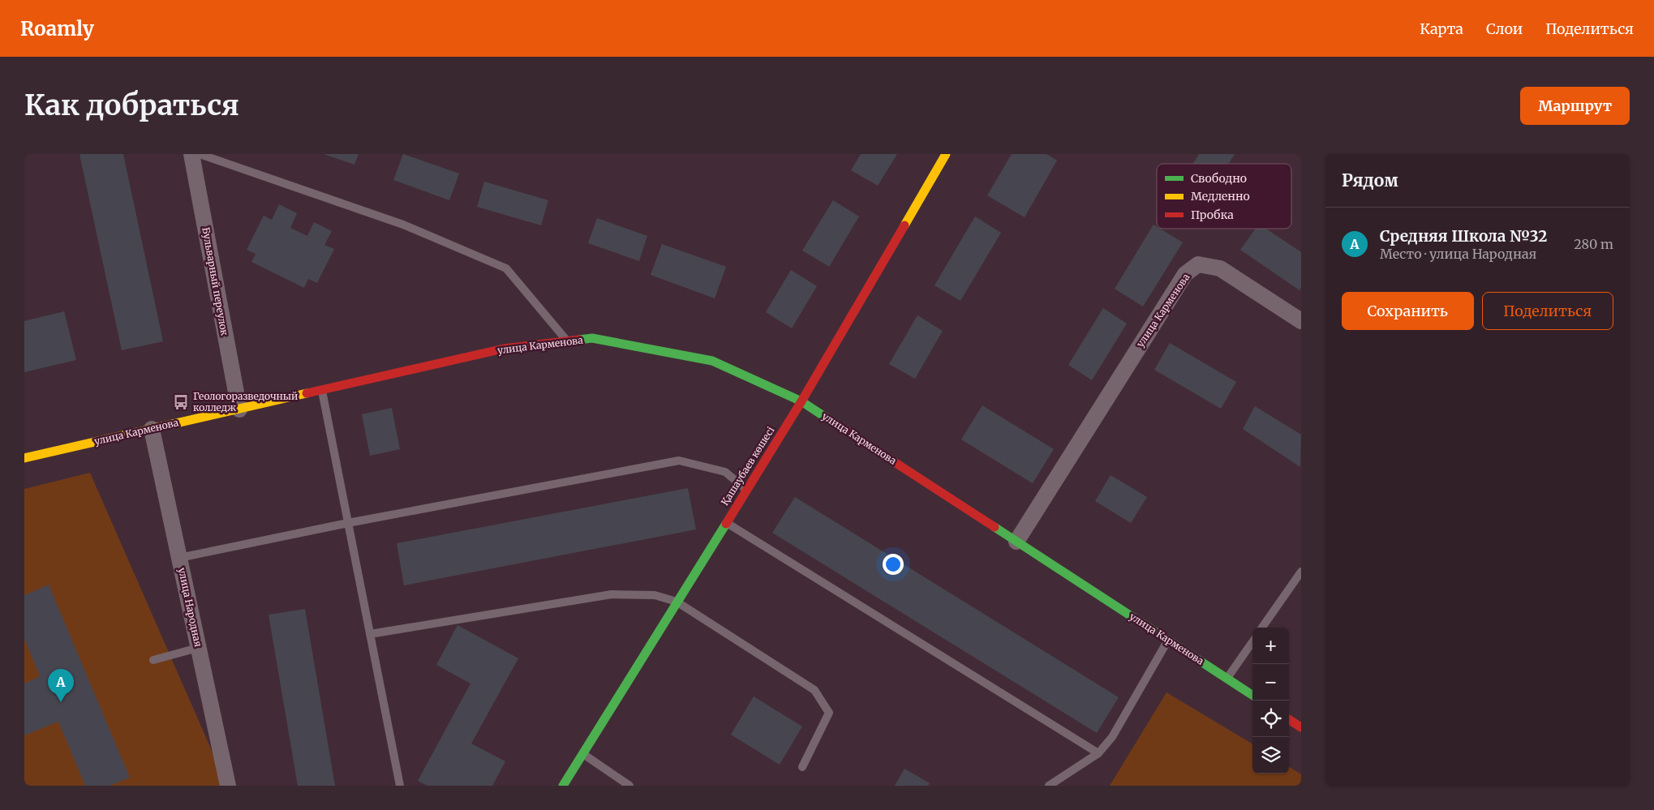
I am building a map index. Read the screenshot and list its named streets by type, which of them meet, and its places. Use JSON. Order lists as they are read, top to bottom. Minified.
{"streets":{"street":["Бульварный переулок","улица Карменова","Қашаубаев көшесі","улица Народная"]},"crossings":[["Бульварный переулок","улица Карменова"],["улица Карменова","Қашаубаев көшесі"],["улица Карменова","улица Народная"]],"places":{"bus stop":["Геологоразведочный колледж"]},"legend":["Свободно","Медленно","Пробка"],"page":{"header":"Roamly","nav":["Карта","Слои","Поделиться"],"buttons":["Маршрут",["Сохранить","Поделиться"]],"title":"Как добраться","heading":"Рядом","list":[{"mark":"A","name":"Средняя Школа №32","note":"Место · улица Народная","value":"280 m"}],"map_buttons":["+","−"],"pins":"A"}}
